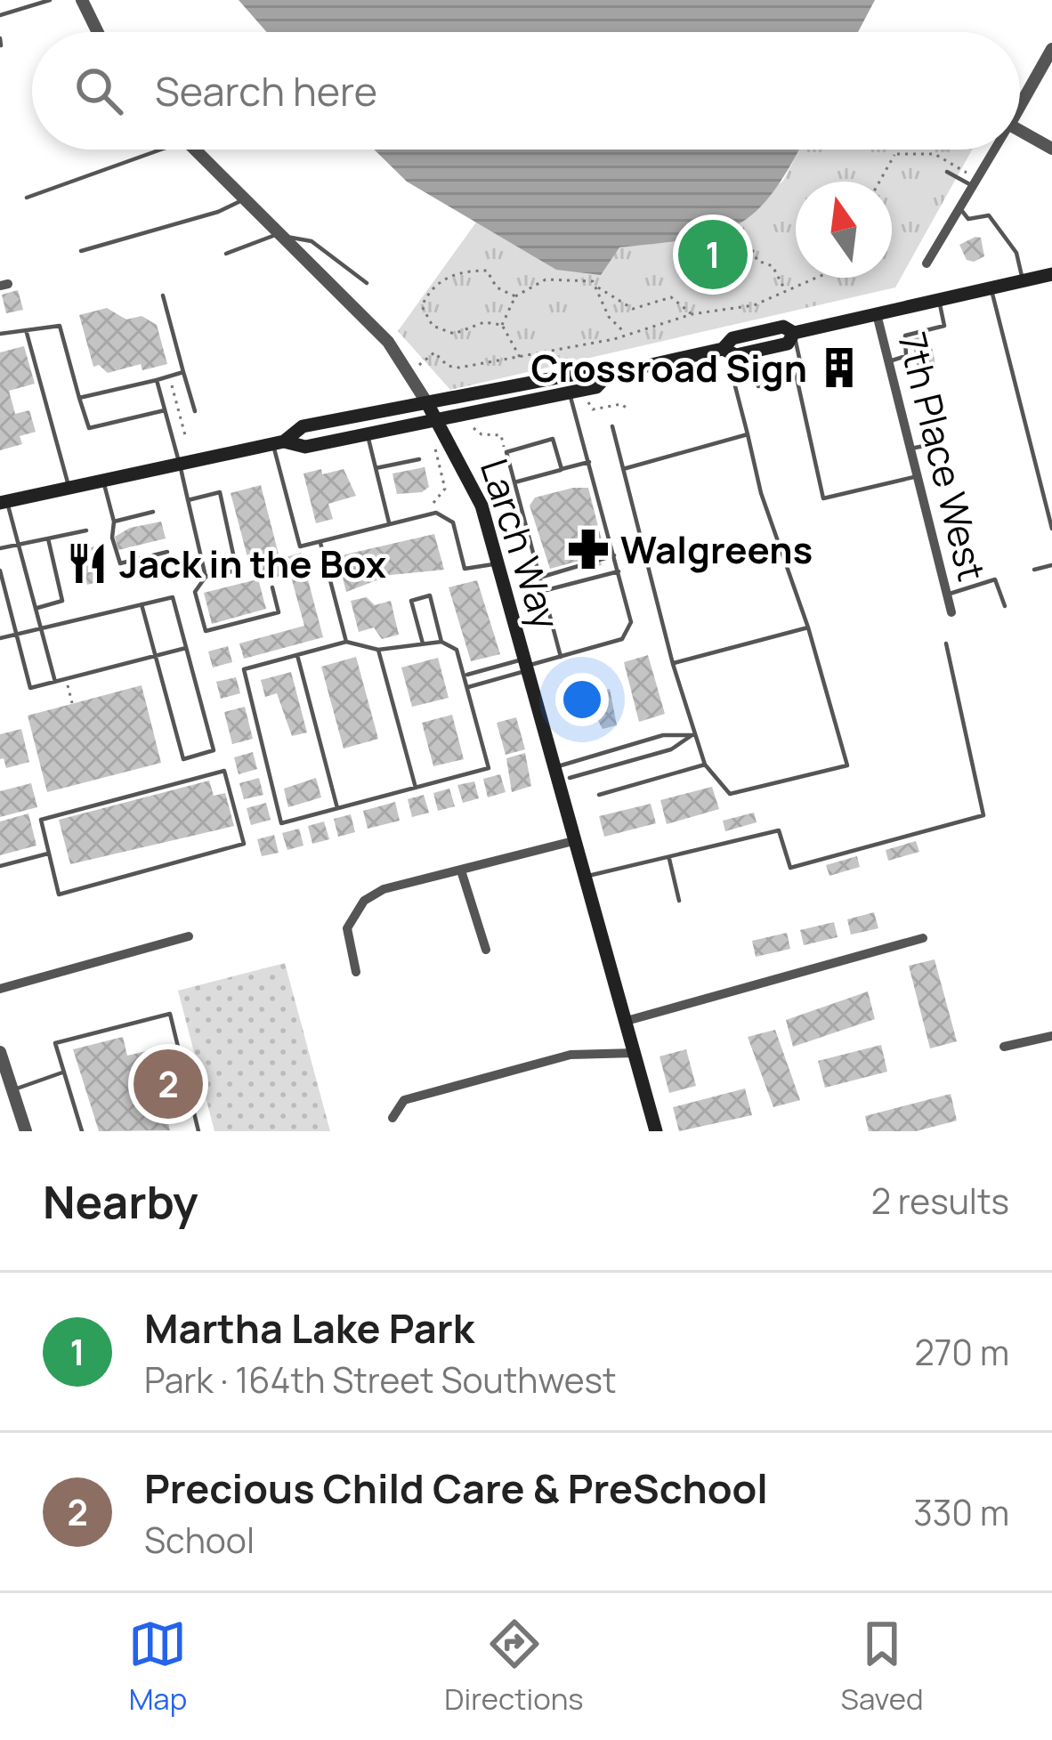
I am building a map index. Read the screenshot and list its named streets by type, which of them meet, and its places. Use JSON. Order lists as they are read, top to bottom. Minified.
{"streets":{"main road":["Larch Way"],"street":["7th Place West"]},"places":{"building":["Crossroad Sign"],"pharmacy":["Walgreens"],"restaurant":["Jack in the Box"]},"north":"top","page":{"search":"Search here","pins":["1","2"],"heading":["Nearby","2 results"],"list":[{"mark":"1","name":"Martha Lake Park","note":"Park · 164th Street Southwest","value":"270 m"},{"mark":"2","name":"Precious Child Care & PreSchool","note":"School","value":"330 m"}],"nav":["Map","Directions","Saved"]}}
